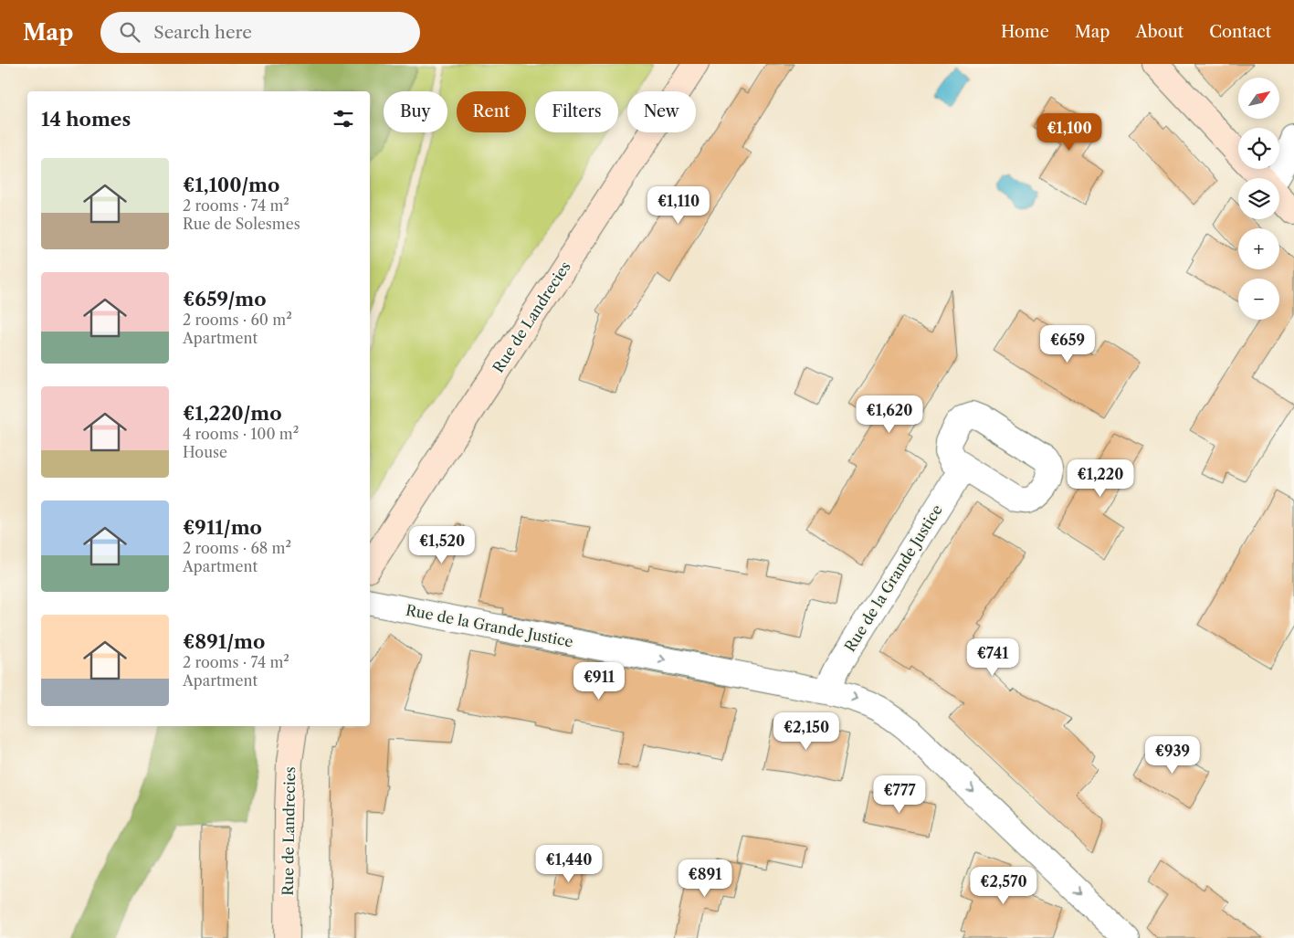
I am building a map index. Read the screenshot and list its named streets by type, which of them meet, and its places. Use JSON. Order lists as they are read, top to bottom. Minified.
{"streets":{"main road":["Rue de Landrecies"],"street":["Rue de la Grande Justice"]},"one_way":["Rue de la Grande Justice"],"north":"top right","page":{"header":"Map","search":"Search here","nav":["Home","Map","About","Contact"],"map_buttons":["+","−"],"chip":["Buy","Rent","Filters","New"],"heading":"14 homes","price":["€1,100","€1,110","€659","€1,620","€1,220","€1,520","€741","€911","€2,150","€939","€777","€1,440","€891","€2,570"],"list":[{"name":"€1,100/mo","note":"2 rooms · 74 m² · Rue de Solesmes"},{"name":"€659/mo","note":"2 rooms · 60 m² · Apartment"},{"name":"€1,220/mo","note":"4 rooms · 100 m² · House"},{"name":"€911/mo","note":"2 rooms · 68 m² · Apartment"},{"name":"€891/mo","note":"2 rooms · 74 m² · Apartment"}]}}
